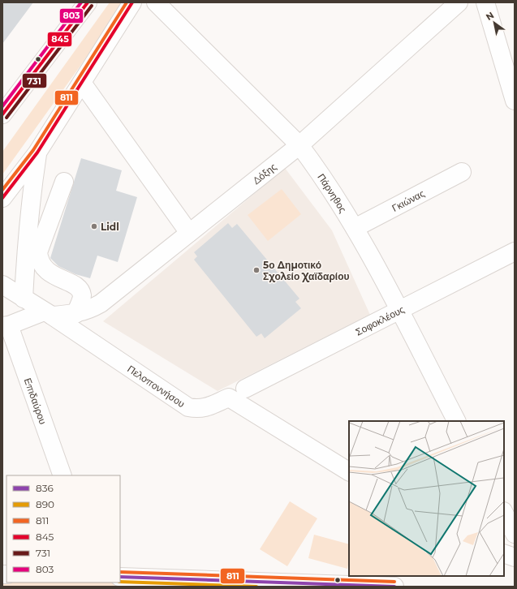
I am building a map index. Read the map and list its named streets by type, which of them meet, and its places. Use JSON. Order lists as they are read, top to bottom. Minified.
{"streets":{"main road":["Δόξης","Πάρνηθος","Γκιώνας","Σοφοκλέους","Πελοποννήσου","Επιδαύρου"]},"crossings":[["Δόξης","Πάρνηθος"],["Δόξης","Πελοποννήσου"],["Δόξης","Επιδαύρου"],["Πάρνηθος","Γκιώνας"],["Πάρνηθος","Σοφοκλέους"]],"places":["Lidl","5ο Δημοτικό Σχολείο Χαϊδαρίου"],"lines":["transit line 811","transit line 845","transit line 803","transit line 731","transit line 836","transit line 890"],"legend":["836","890","811","845","731","803"],"north":"top left"}
